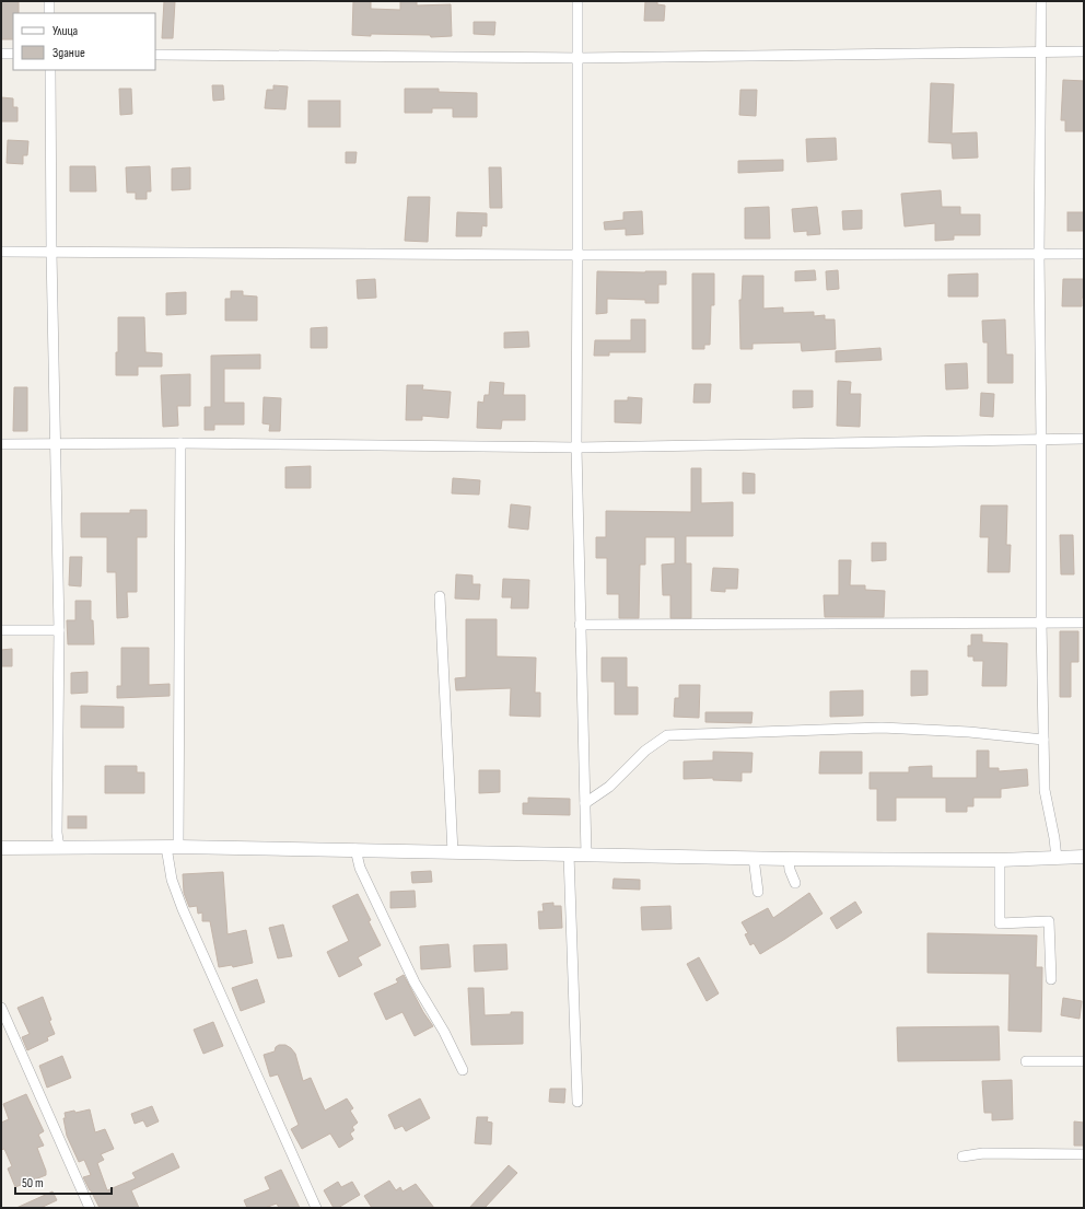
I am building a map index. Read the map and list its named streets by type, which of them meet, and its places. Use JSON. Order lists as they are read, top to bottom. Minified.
{"legend":["Улица","Здание"],"scale_bar":"50 m"}
